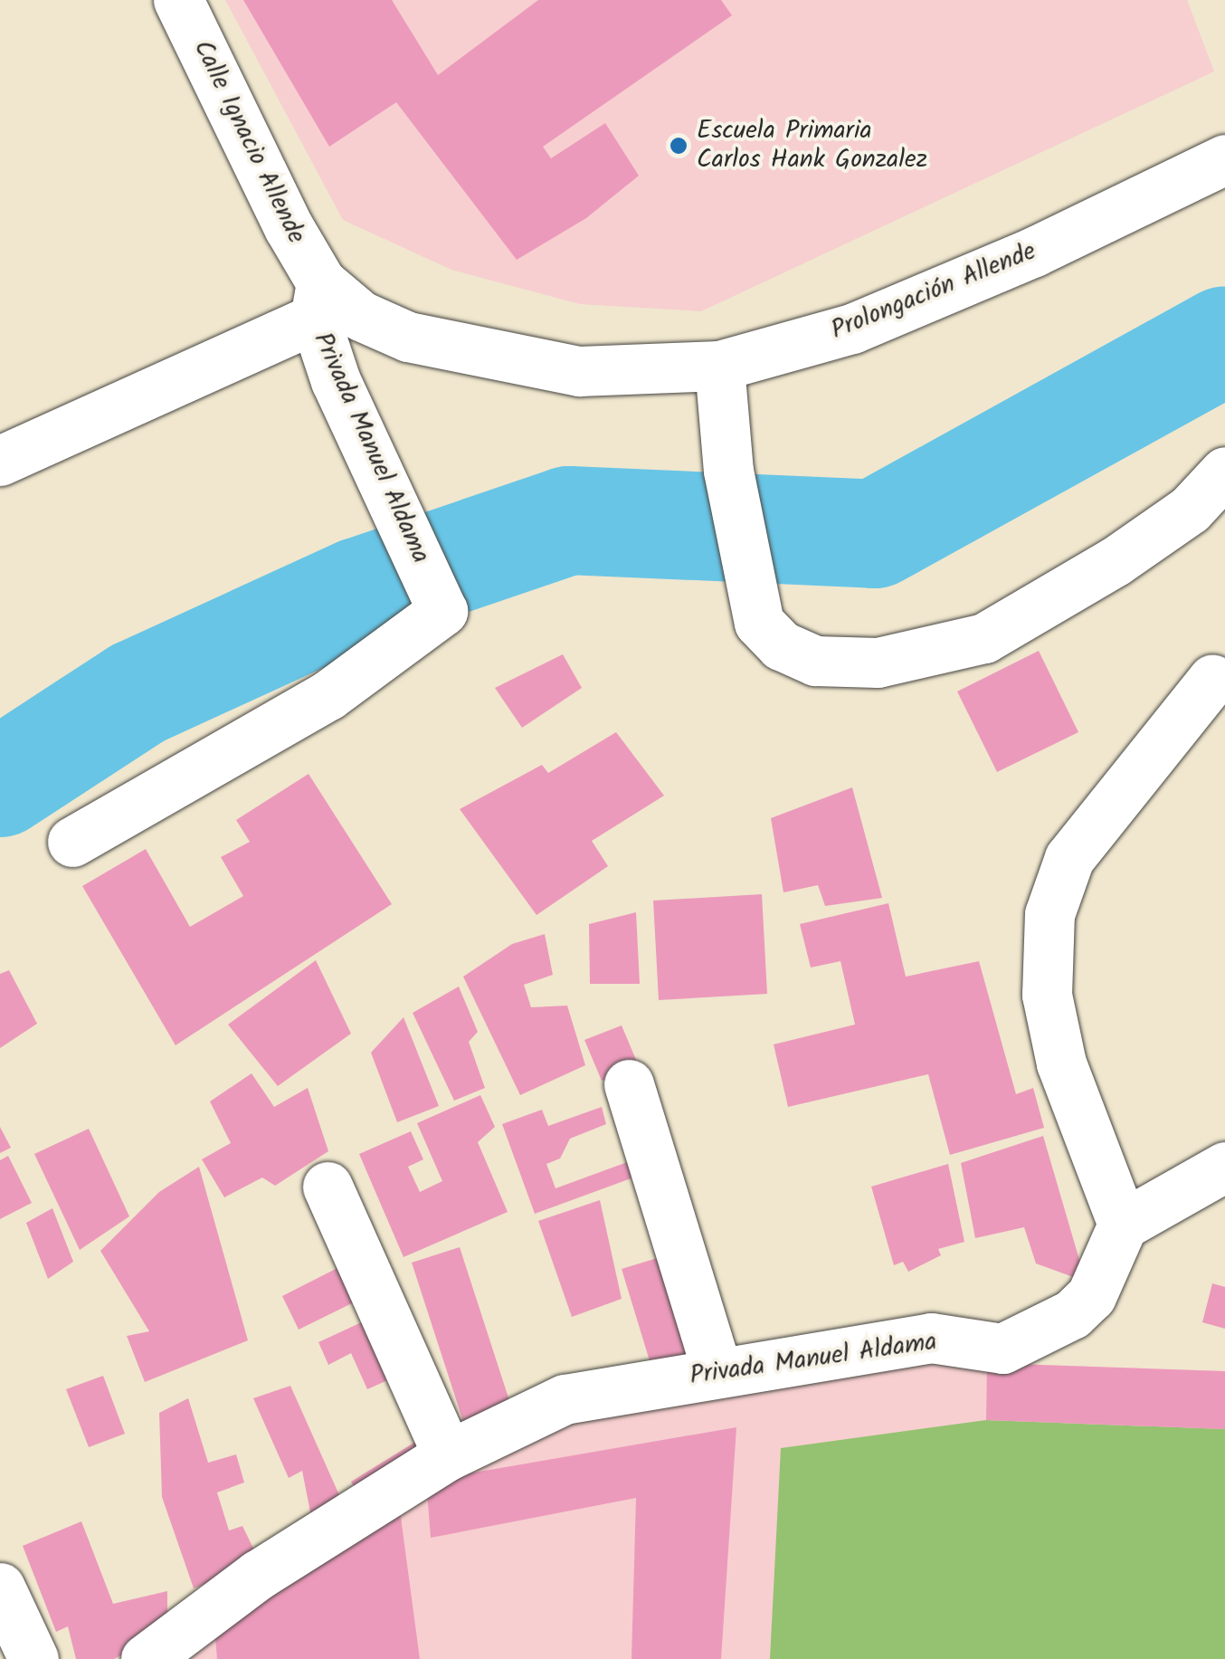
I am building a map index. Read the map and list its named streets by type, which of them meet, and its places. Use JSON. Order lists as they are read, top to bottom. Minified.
{"streets":{"street":["Calle Ignacio Allende","Prolongación Allende","Privada Manuel Aldama"]},"crossings":[["Calle Ignacio Allende","Prolongación Allende"],["Calle Ignacio Allende","Privada Manuel Aldama"],["Prolongación Allende","Privada Manuel Aldama"]],"places":["Escuela Primaria Carlos Hank Gonzalez"]}
